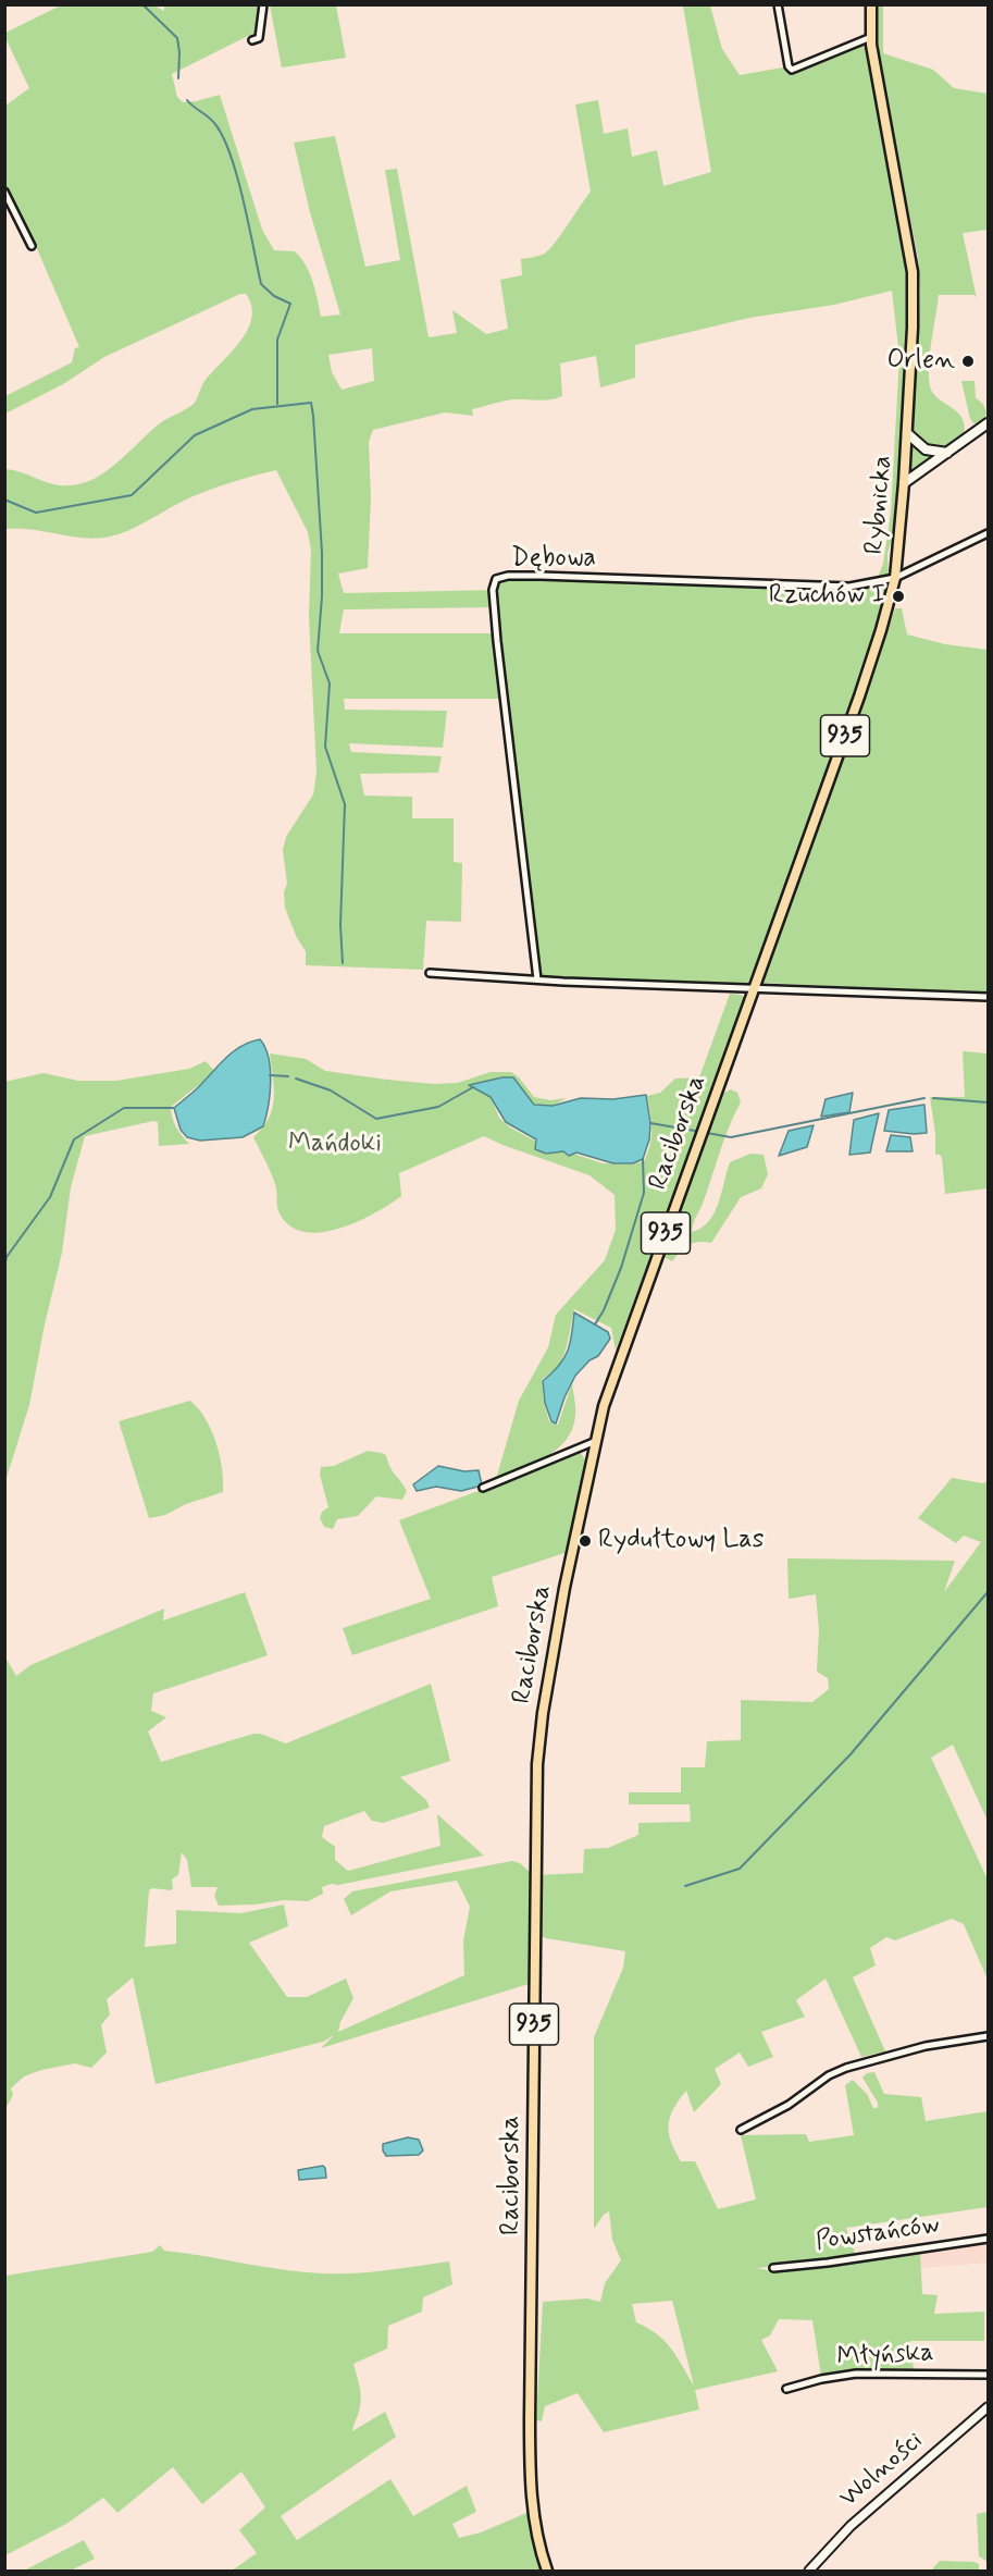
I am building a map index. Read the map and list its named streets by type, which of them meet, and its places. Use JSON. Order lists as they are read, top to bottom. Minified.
{"streets":{"main road":["Rybnicka","935","Raciborska"],"street":["Dębowa","Powstańców","Młyńska","Wolności"]},"crossings":[["Rybnicka","Dębowa"],["Rybnicka","Raciborska"]],"parks":["Mańdoki"],"places":["Orlen","Rzuchów I","Rydułtowy Las"]}
